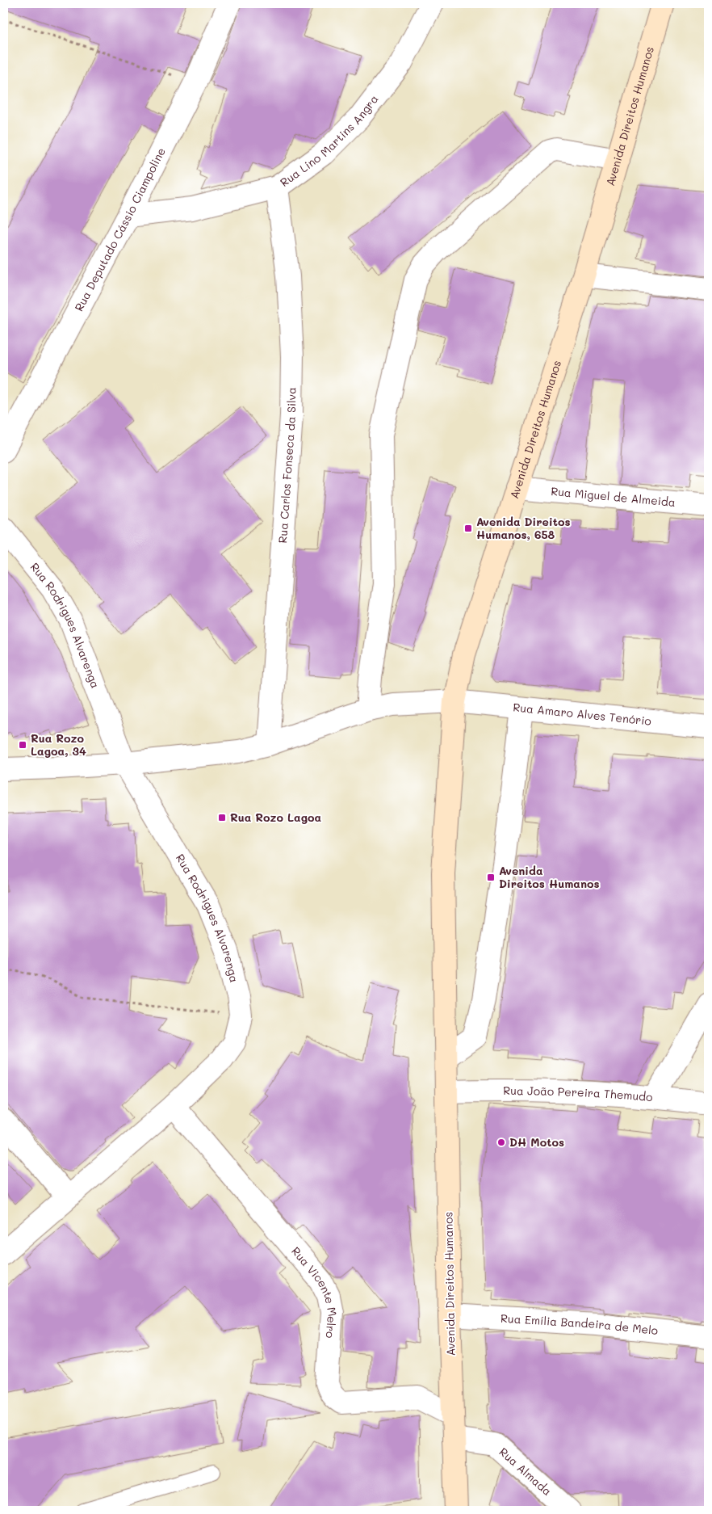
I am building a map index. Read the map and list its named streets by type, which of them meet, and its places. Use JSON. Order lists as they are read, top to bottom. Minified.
{"streets":{"main road":["Avenida Direitos Humanos"],"street":["Rua Lino Martins Angra","Rua Deputado Cássio Ciampoline","Rua Carlos Fonseca da Silva","Rua Miguel de Almeida","Rua Rodrigues Alvarenga","Rua Amaro Alves Tenório","Rua João Pereira Themudo","Rua Vicente Melro","Rua Emília Bandeira de Melo","Rua Almada"]},"crossings":[["Avenida Direitos Humanos","Rua Miguel de Almeida"],["Avenida Direitos Humanos","Rua Amaro Alves Tenório"],["Avenida Direitos Humanos","Rua João Pereira Themudo"],["Avenida Direitos Humanos","Rua Vicente Melro"],["Avenida Direitos Humanos","Rua Emília Bandeira de Melo"],["Avenida Direitos Humanos","Rua Almada"],["Rua Lino Martins Angra","Rua Deputado Cássio Ciampoline"],["Rua Lino Martins Angra","Rua Carlos Fonseca da Silva"],["Rua Rodrigues Alvarenga","Rua Vicente Melro"]],"places":{"transit":["Avenida Direitos Humanos, 658","Rua Rozo Lagoa, 34","Rua Rozo Lagoa","Avenida Direitos Humanos"],"other":["DH Motos"]}}
